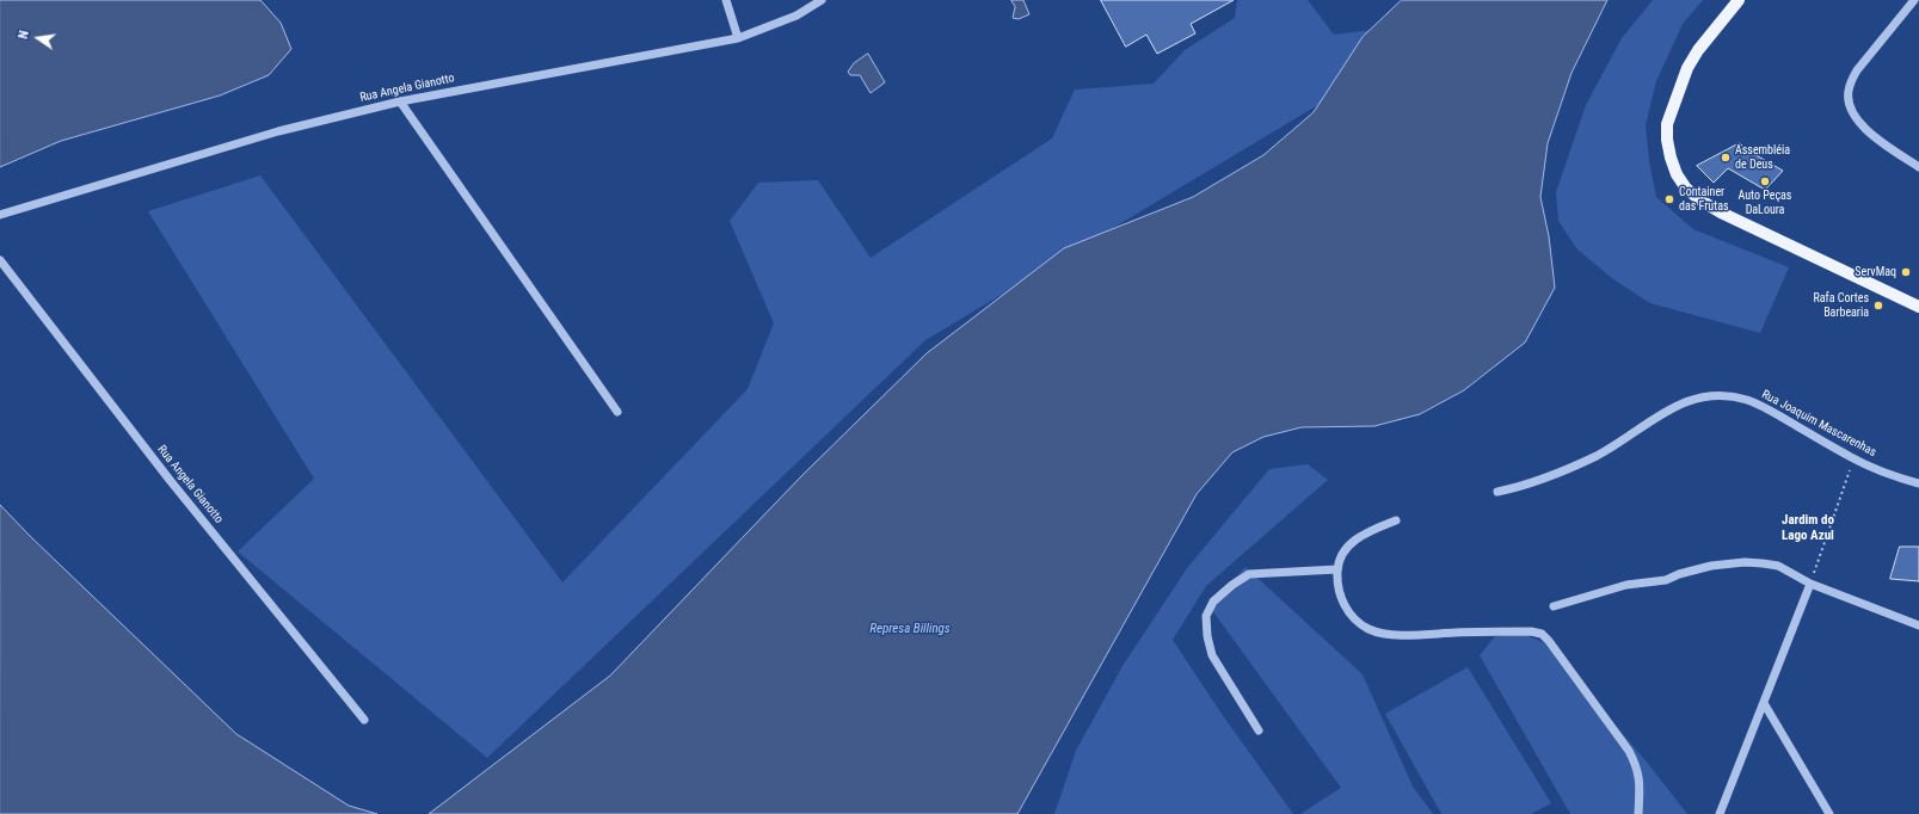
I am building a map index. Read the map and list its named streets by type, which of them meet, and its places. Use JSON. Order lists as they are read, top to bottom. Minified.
{"streets":{"street":["Rua Angela Gianotto","Rua Joaquim Mascarenhas"]},"districts":["Jardim do Lago Azul"],"water":["Represa Billings"],"places":["Assembléia de Deus","Auto Peças DaLoura","Container das Frutas","ServMaq","Rafa Cortes Barbearia"],"north":"left"}
